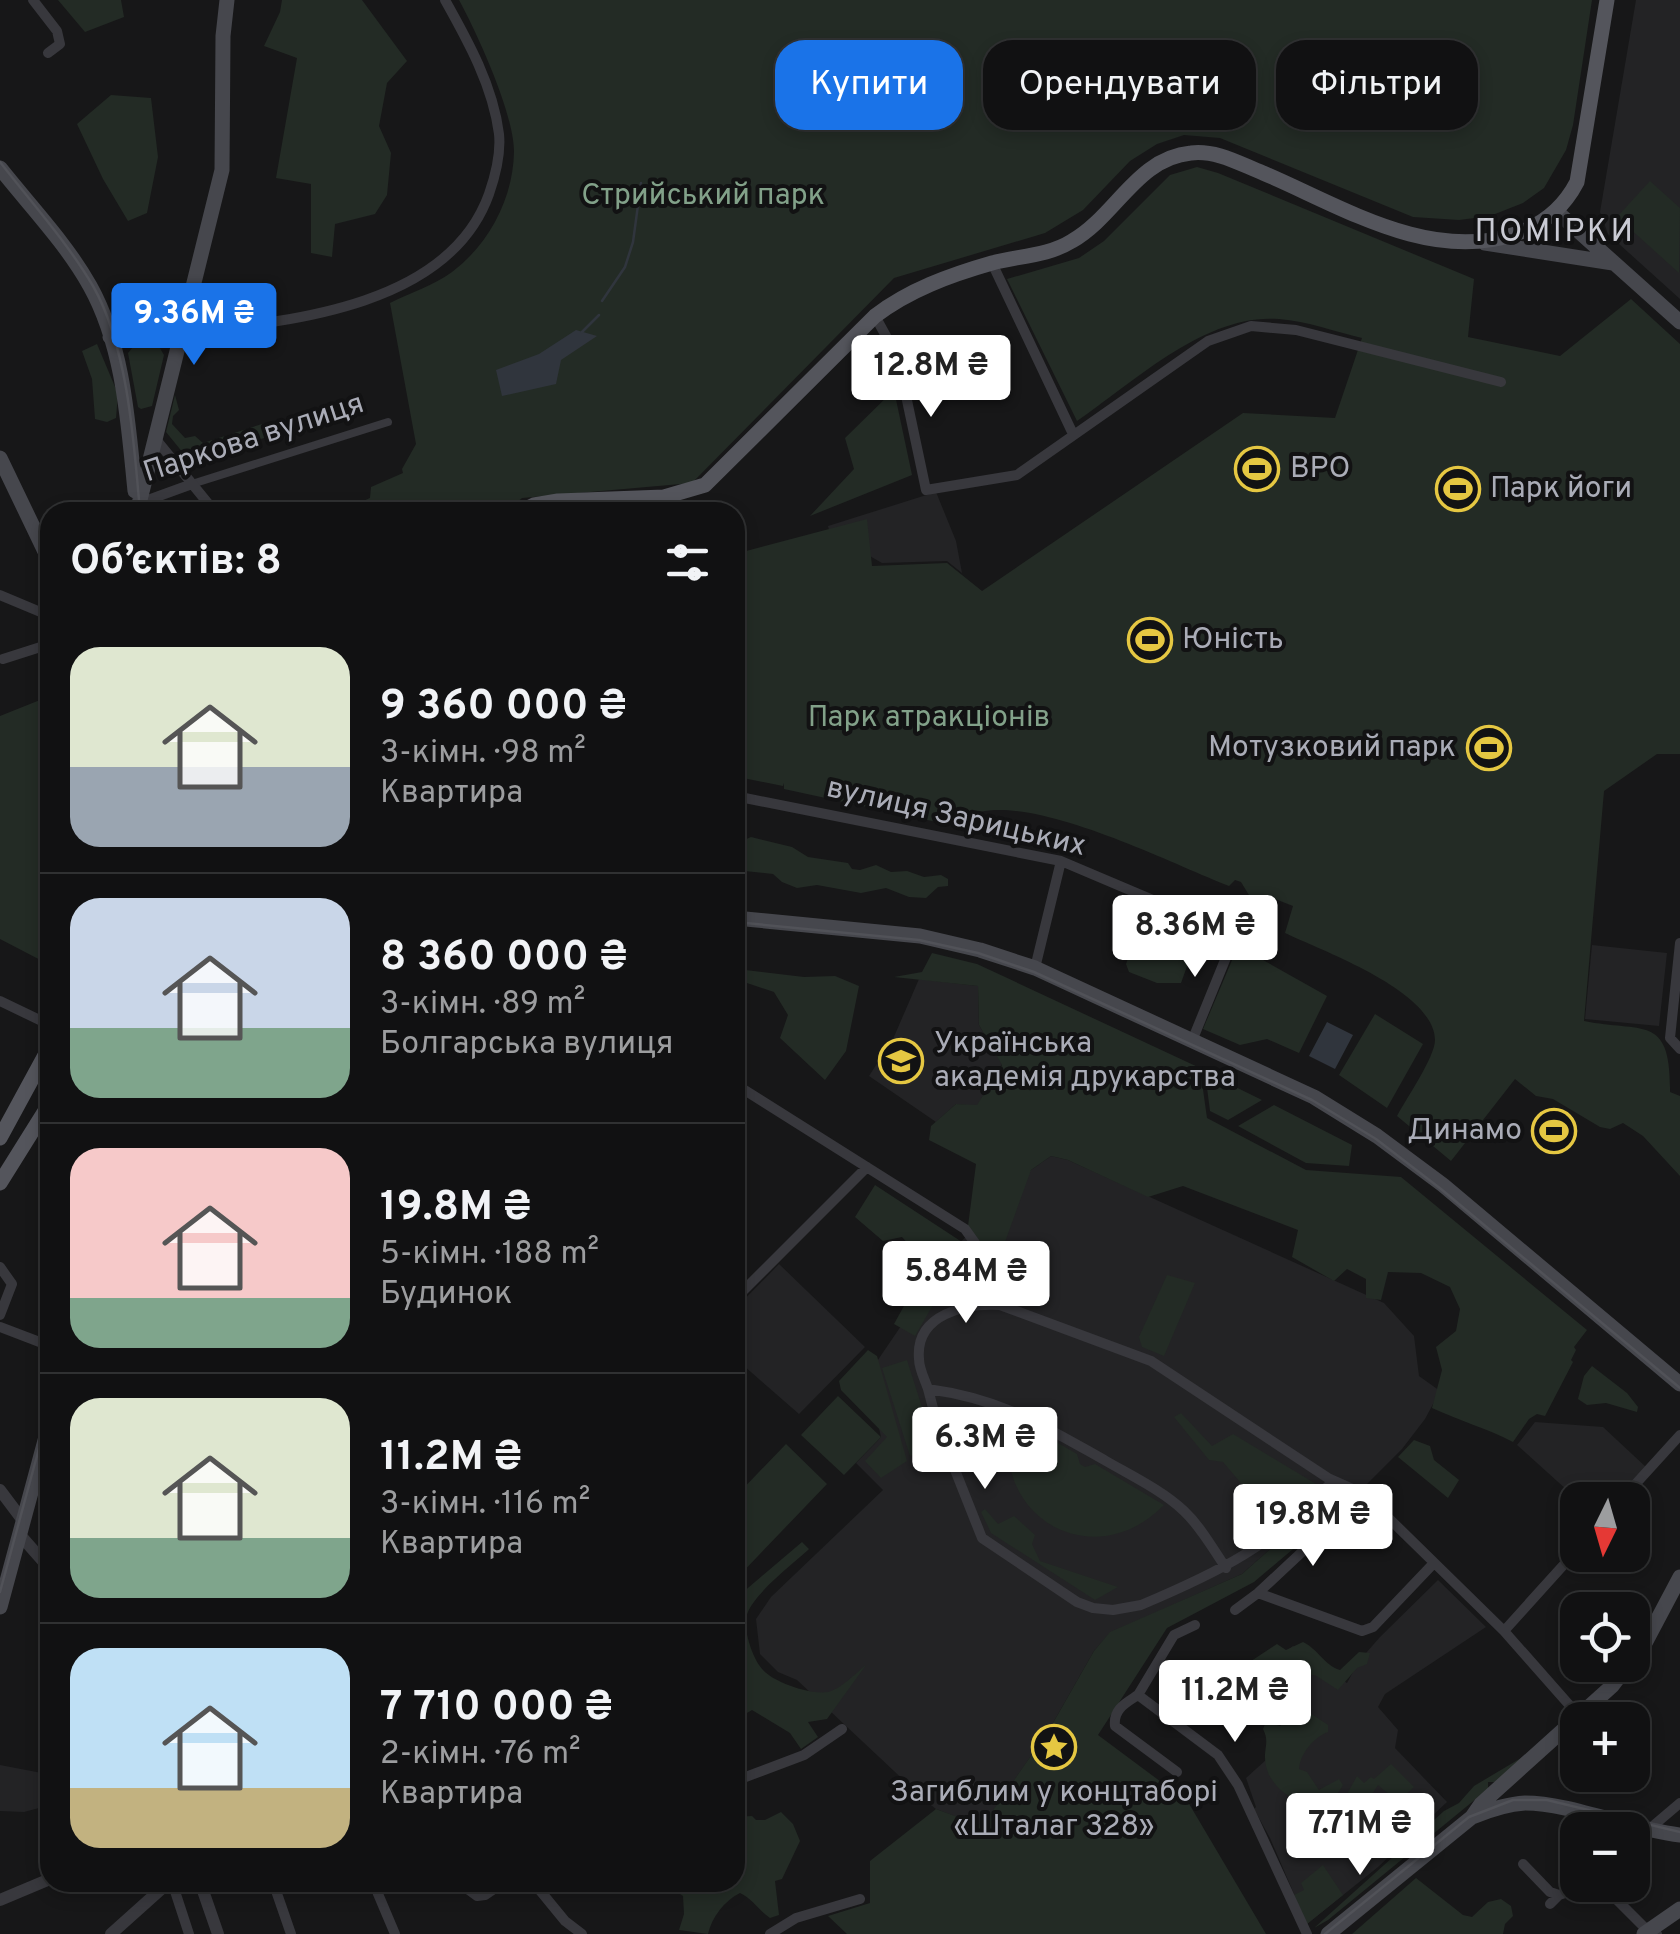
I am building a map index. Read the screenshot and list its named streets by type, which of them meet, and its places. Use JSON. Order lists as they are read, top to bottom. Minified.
{"streets":{"street":["Паркова вулиця","вулиця Зарицьких"]},"districts":["ПОМІРКИ"],"parks":["Стрийський парк","Парк атракціонів"],"places":{"sports":["ВРО","Парк йоги","Юність","Мотузковий парк","Динамо"],"school or university":["Українська академія друкарства"],"place":["Загиблим у концтаборі «Шталаг 328»"]},"north":"bottom","page":{"chip":["Купити","Орендувати","Фільтри"],"price":["9.36M ₴","12.8M ₴","8.36M ₴","5.84M ₴","6.3M ₴","19.8M ₴","11.2M ₴","7.71M ₴"],"heading":"Об’єктів: 8","list":[{"name":"9 360 000 ₴","note":"3-кімн. · 98 m² · Квартира"},{"name":"8 360 000 ₴","note":"3-кімн. · 89 m² · Болгарська вулиця"},{"name":"19.8M ₴","note":"5-кімн. · 188 m² · Будинок"},{"name":"11.2M ₴","note":"3-кімн. · 116 m² · Квартира"},{"name":"7 710 000 ₴","note":"2-кімн. · 76 m² · Квартира"}],"map_buttons":["+","−"]}}
